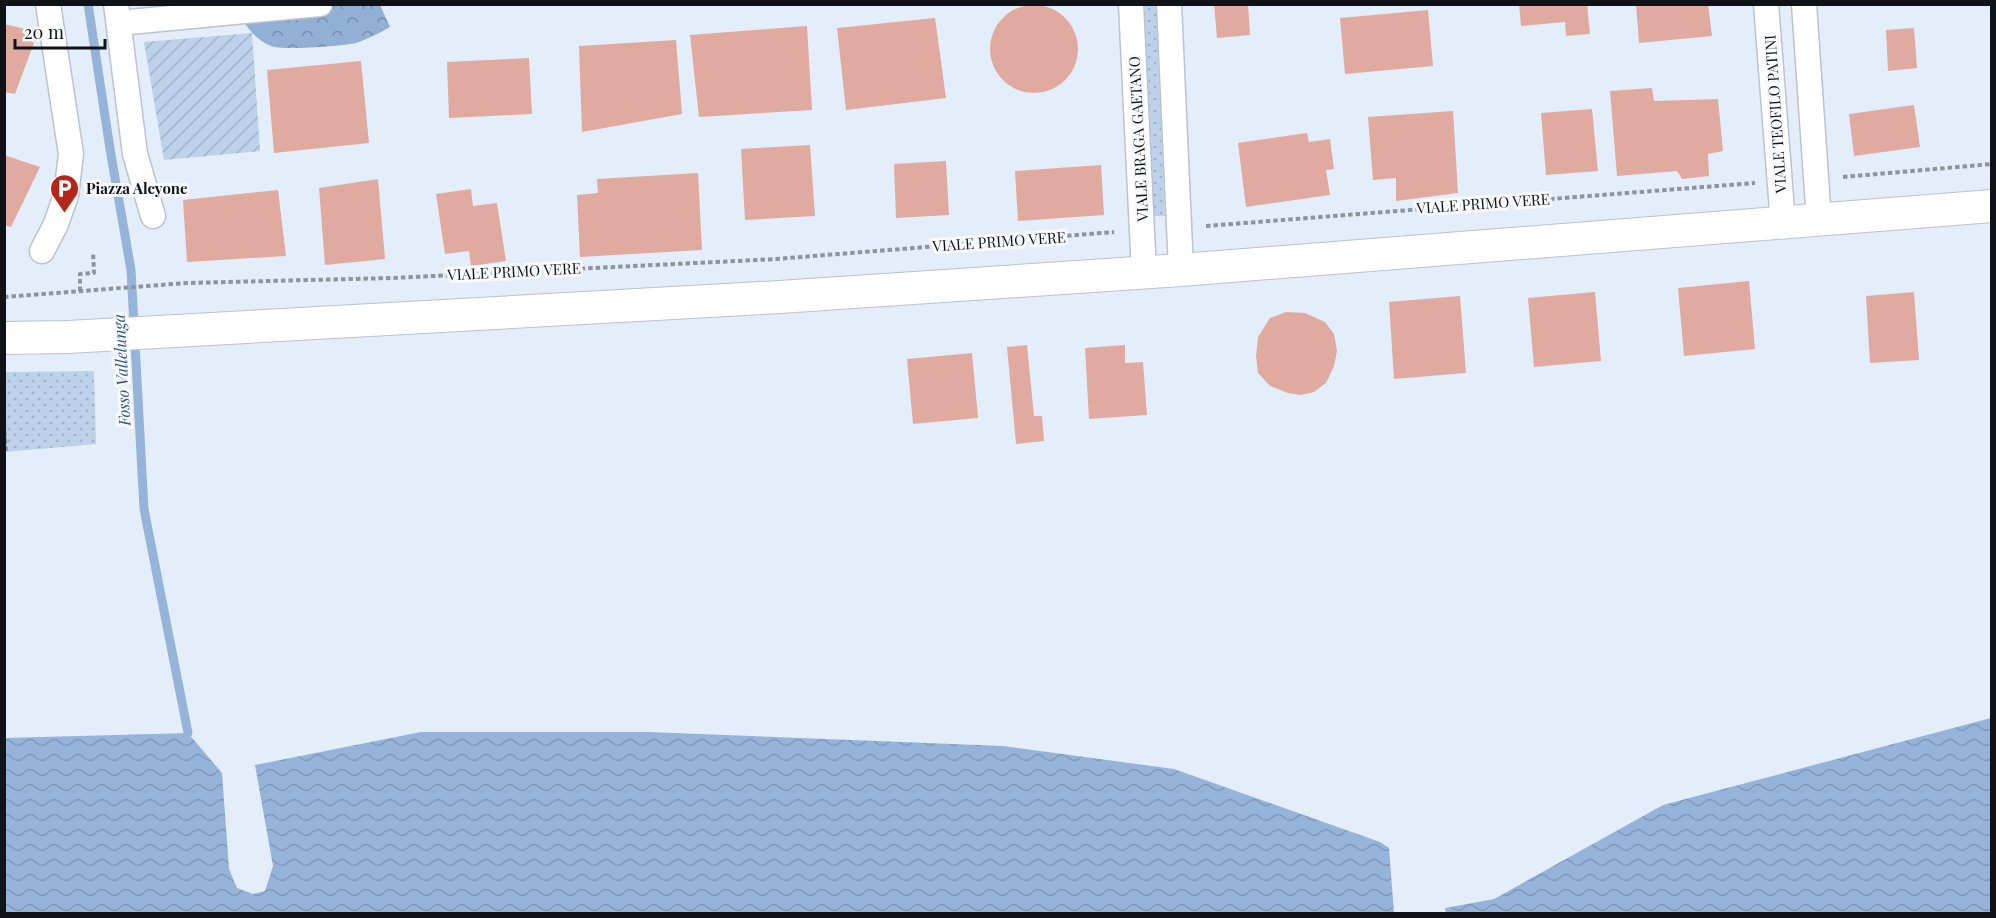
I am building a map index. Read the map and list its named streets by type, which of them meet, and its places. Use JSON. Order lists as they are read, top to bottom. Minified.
{"streets":{"street":["VIALE TEOFILO PATINI","VIALE BRAGA GAETANO"],"path":["VIALE PRIMO VERE"]},"crossings":[["VIALE TEOFILO PATINI","VIALE PRIMO VERE"],["VIALE BRAGA GAETANO","VIALE PRIMO VERE"]],"water":["Fosso Vallelunga"],"places":{"parking":["Piazza Alcyone"]},"scale_bar":"20 m"}
